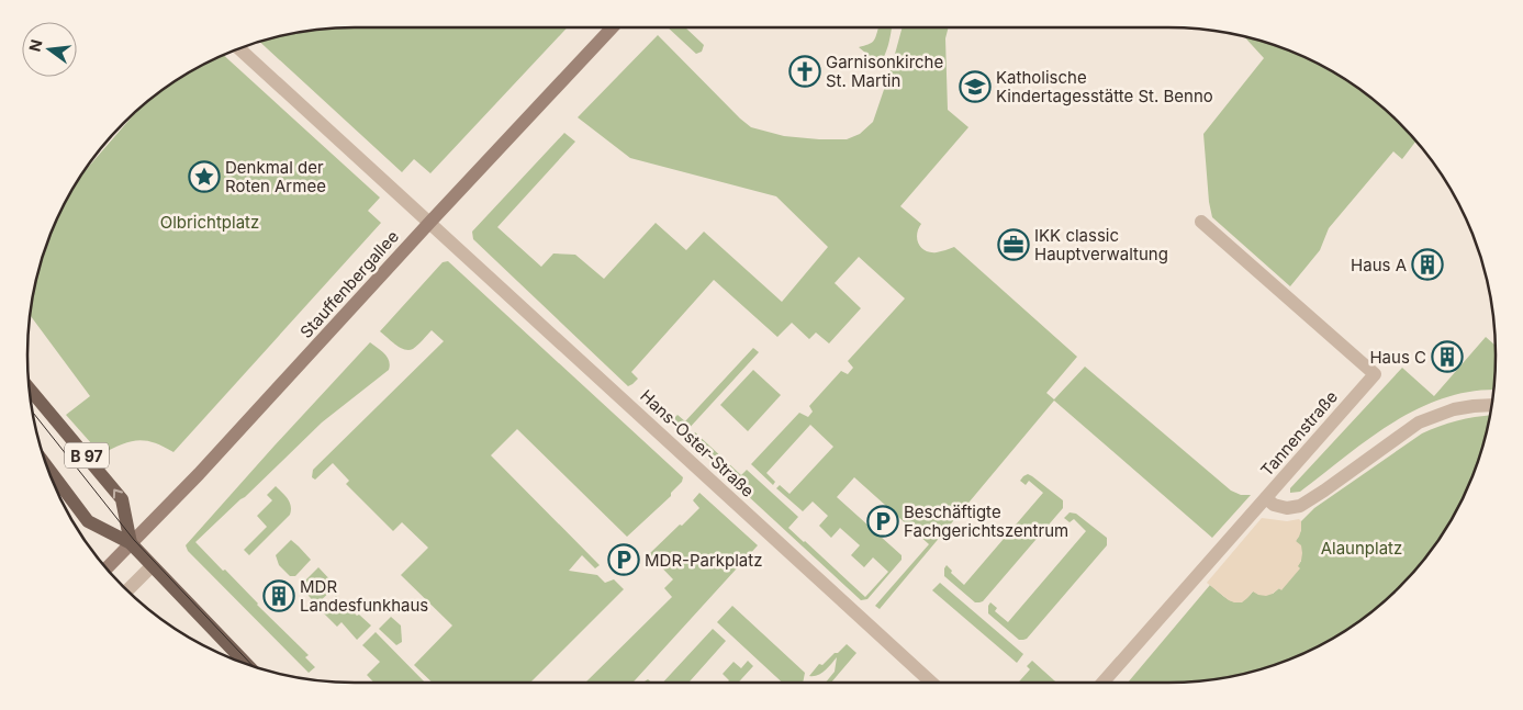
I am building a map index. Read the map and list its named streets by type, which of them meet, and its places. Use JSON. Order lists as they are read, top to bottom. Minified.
{"streets":{"main road":["Stauffenbergallee","B 97"],"street":["Tannenstraße","Hans-Oster-Straße"]},"crossings":[["Stauffenbergallee","Hans-Oster-Straße"],["Stauffenbergallee","B 97"]],"parks":["Olbrichtplatz","Alaunplatz"],"places":{"church":["Garnisonkirche St. Martin"],"school or university":["Katholische Kindertagesstätte St. Benno"],"place":["Denkmal der Roten Armee"],"office":["IKK classic Hauptverwaltung"],"building":["Haus A","Haus C","MDR Landesfunkhaus"],"parking":["Beschäftigte Fachgerichtszentrum","MDR-Parkplatz"]},"north":"left"}
